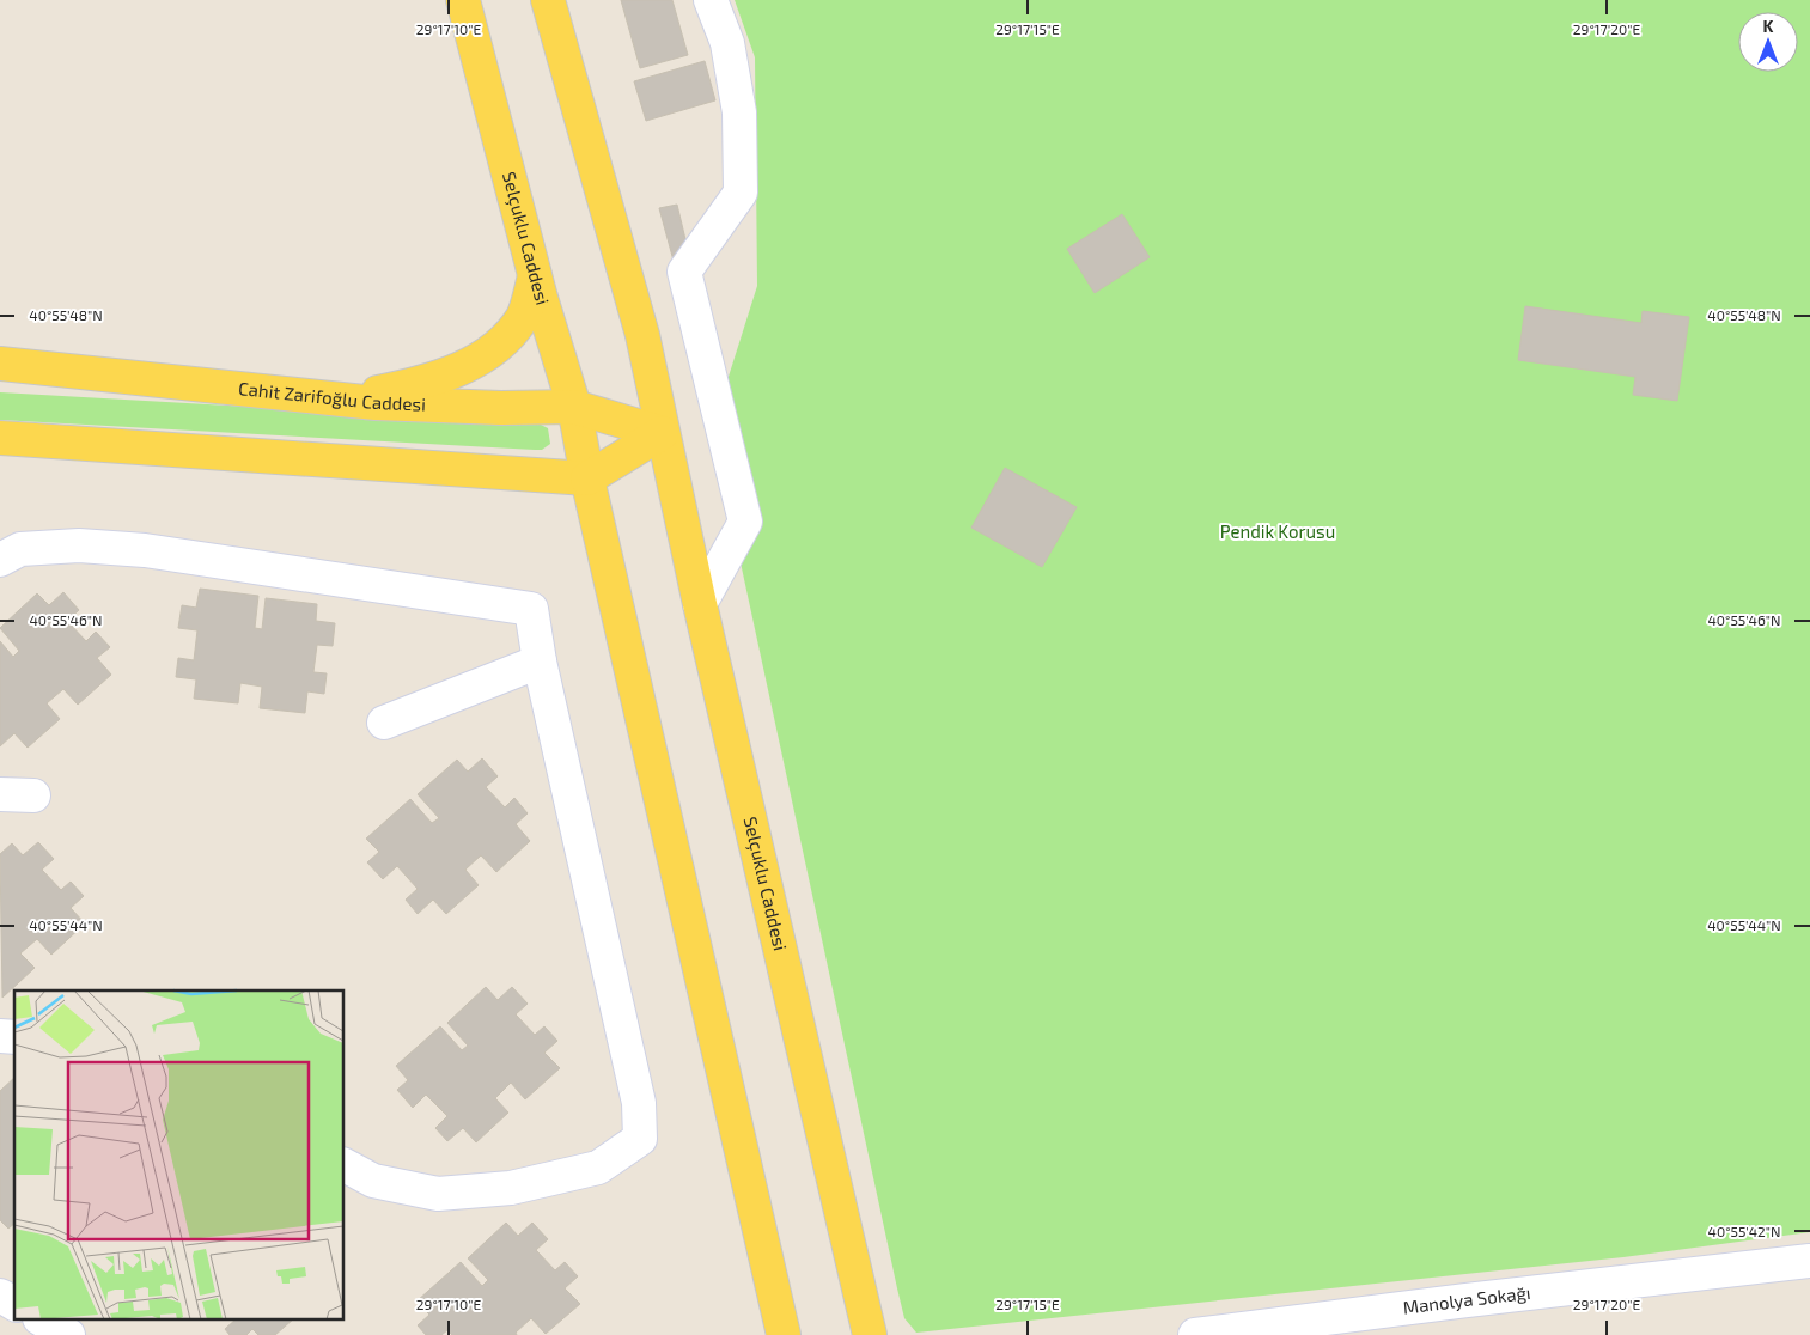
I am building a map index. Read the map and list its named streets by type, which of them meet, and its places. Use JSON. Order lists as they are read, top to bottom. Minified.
{"streets":{"main road":["Selçuklu Caddesi","Cahit Zarifoğlu Caddesi"],"street":["Manolya Sokağı"]},"crossings":[["Selçuklu Caddesi","Cahit Zarifoğlu Caddesi"]],"parks":["Pendik Korusu"],"north":"top","coordinates":["29°17'10\"E","29°17'15\"E","29°17'20\"E","40°55'48\"N","40°55'46\"N","40°55'44\"N","40°55'42\"N"]}
